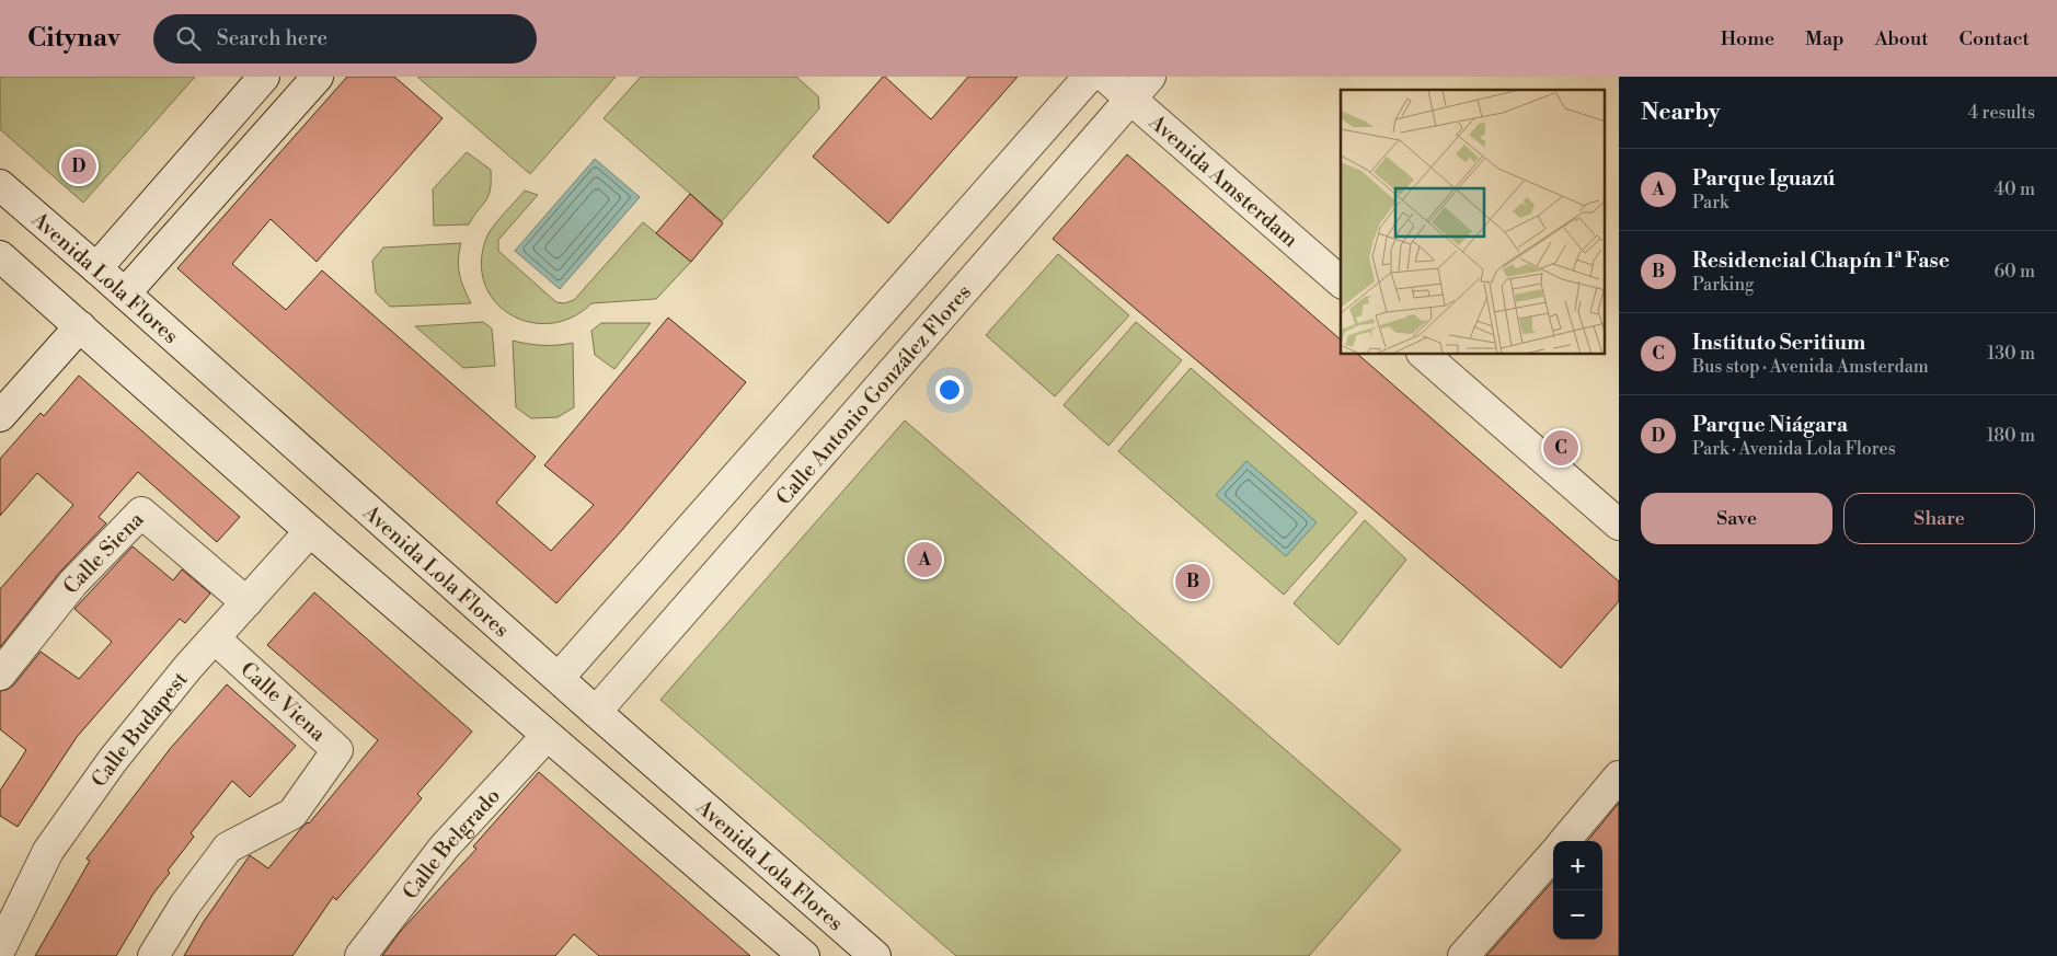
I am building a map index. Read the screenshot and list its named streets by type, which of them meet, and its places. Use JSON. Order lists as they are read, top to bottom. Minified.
{"streets":{"street":["Avenida Amsterdam","Avenida Lola Flores","Calle Antonio González Flores","Calle Siena","Calle Viena","Calle Budapest","Calle Belgrado"]},"crossings":[["Avenida Amsterdam","Calle Antonio González Flores"],["Avenida Lola Flores","Calle Antonio González Flores"],["Calle Siena","Calle Budapest"],["Calle Viena","Calle Budapest"]],"page":{"header":"Citynav","search":"Search here","nav":["Home","Map","About","Contact"],"heading":["Nearby","4 results"],"pins":["D","C","A","B"],"list":[{"mark":"A","name":"Parque Iguazú","note":"Park","value":"40 m"},{"mark":"B","name":"Residencial Chapín 1ª Fase","note":"Parking","value":"60 m"},{"mark":"C","name":"Instituto Seritium","note":"Bus stop · Avenida Amsterdam","value":"130 m"},{"mark":"D","name":"Parque Niágara","note":"Park · Avenida Lola Flores","value":"180 m"}],"buttons":["Save","Share"],"map_buttons":["+","−"]}}
